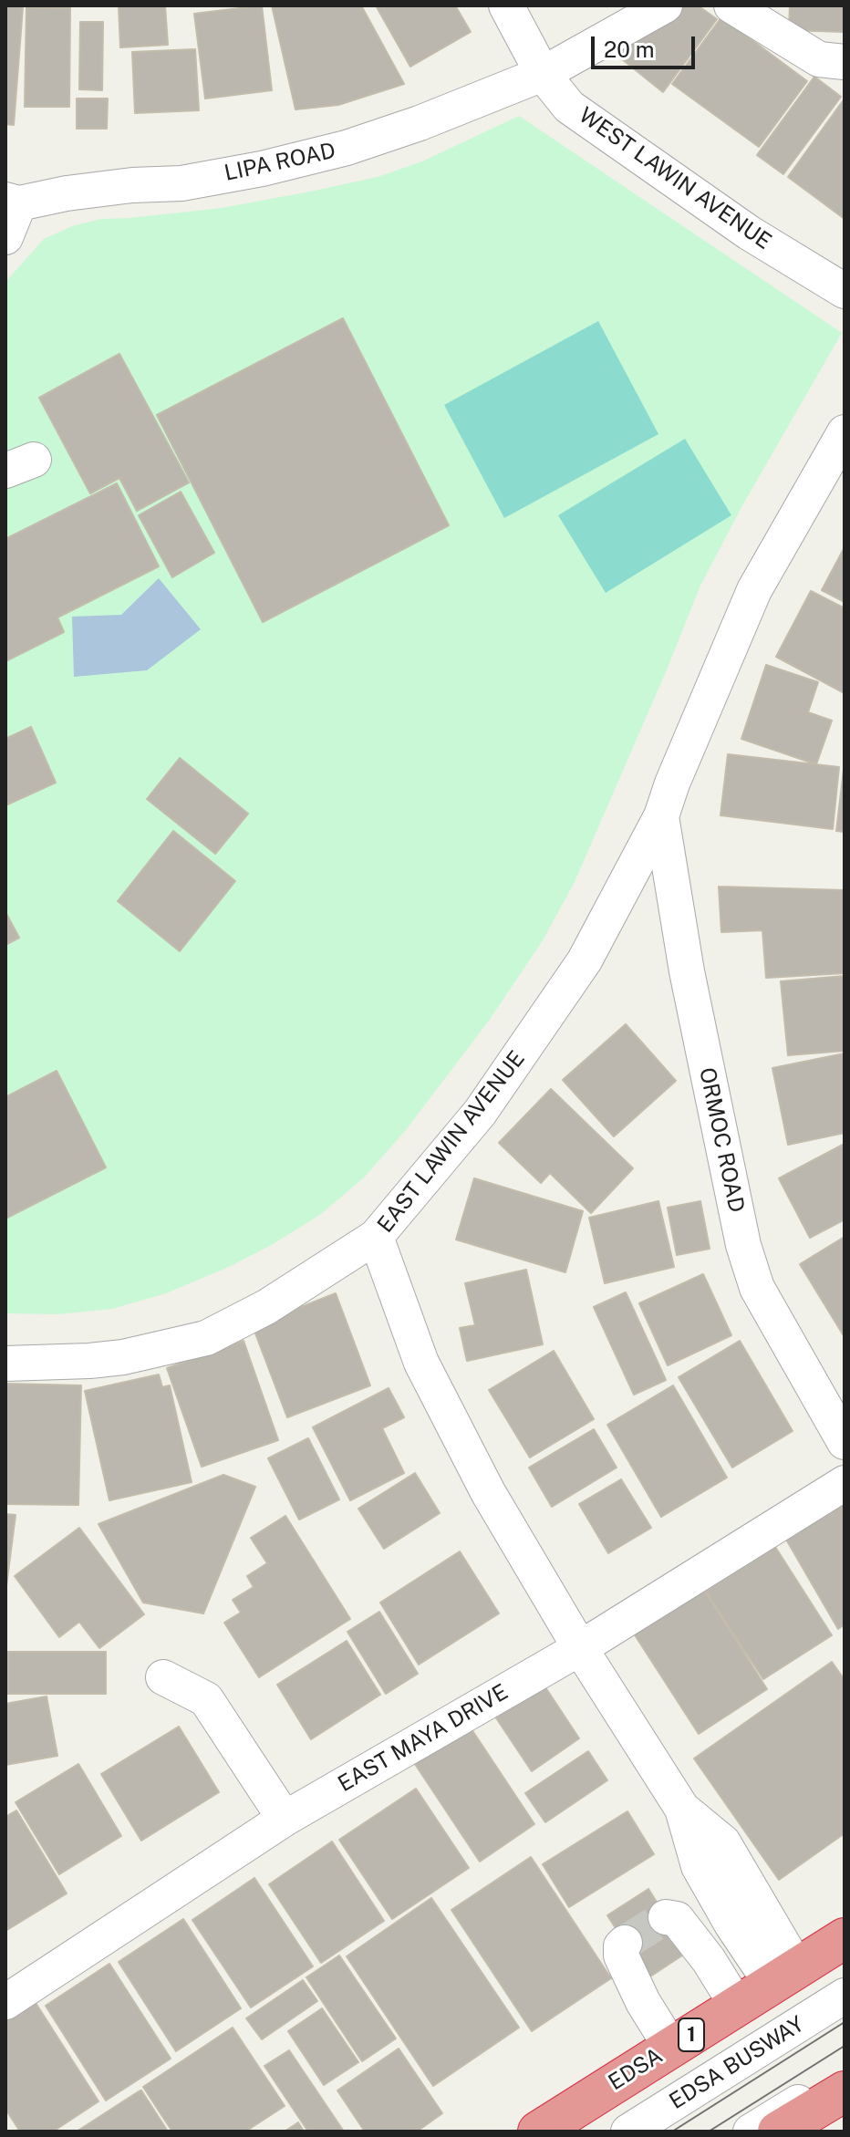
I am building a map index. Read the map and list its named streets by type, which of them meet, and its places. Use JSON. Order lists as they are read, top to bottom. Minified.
{"streets":{"highway":["1","EDSA"],"street":["LIPA ROAD","WEST LAWIN AVENUE","ORMOC ROAD","EAST LAWIN AVENUE","EAST MAYA DRIVE","EDSA BUSWAY"]},"crossings":[["LIPA ROAD","WEST LAWIN AVENUE"],["ORMOC ROAD","EAST LAWIN AVENUE"],["EAST LAWIN AVENUE","EAST MAYA DRIVE"],["EAST LAWIN AVENUE","EDSA"]],"scale_bar":"20 m"}
